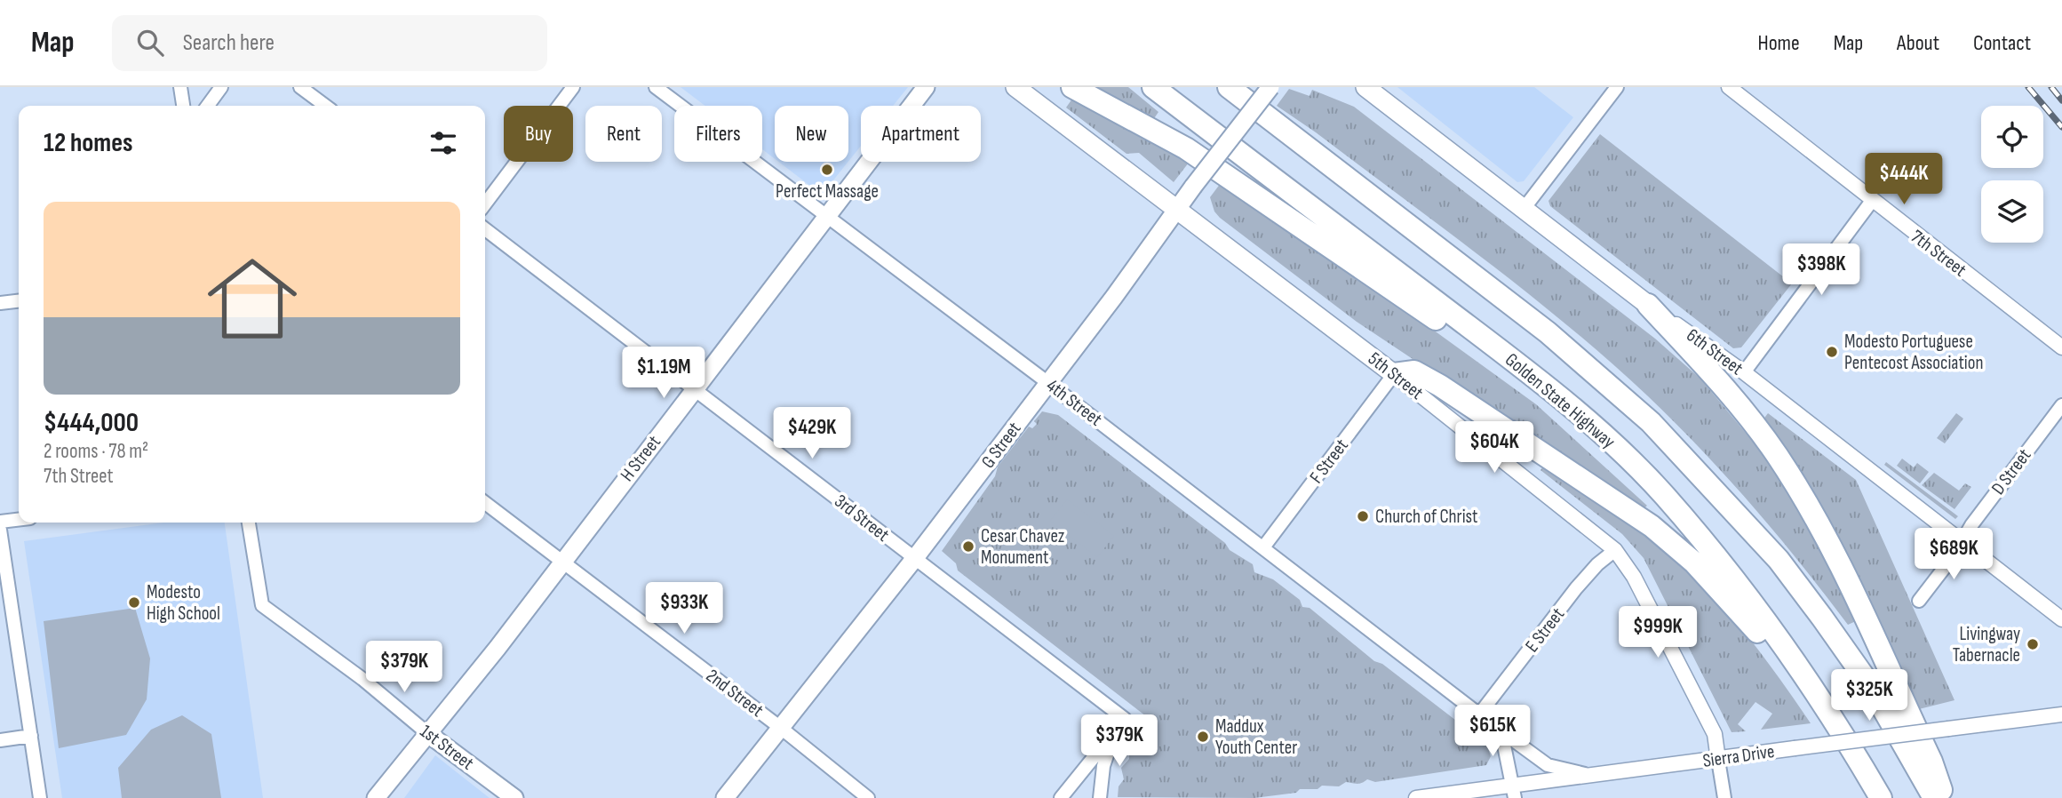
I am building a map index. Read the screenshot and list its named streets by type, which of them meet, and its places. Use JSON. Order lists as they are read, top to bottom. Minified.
{"streets":{"highway":["Golden State Highway"],"main road":["6th Street","5th Street","G Street","H Street","1st Street"],"street":["7th Street","4th Street","F Street","D Street","3rd Street","E Street","2nd Street","Sierra Drive"]},"crossings":[["6th Street","D Street"],["5th Street","G Street"],["5th Street","F Street"],["5th Street","E Street"],["5th Street","Sierra Drive"],["4th Street","G Street"],["4th Street","H Street"],["4th Street","F Street"],["4th Street","E Street"],["4th Street","Sierra Drive"],["G Street","3rd Street"],["G Street","2nd Street"],["H Street","3rd Street"],["H Street","2nd Street"],["H Street","1st Street"]],"places":["Perfect Massage","Modesto Portuguese Pentecost Association","Church of Christ","Cesar Chavez Monument","Modesto High School","Livingway Tabernacle","Maddux Youth Center"],"page":{"header":"Map","search":"Search here","nav":["Home","Map","About","Contact"],"chip":["Buy","Rent","Filters","New","Apartment"],"heading":"12 homes","price":["$444K","$398K","$1.19M","$429K","$604K","$689K","$933K","$999K","$379K","$325K","$615K","$379K"],"list":[{"name":"$444,000","note":"2 rooms · 78 m² · 7th Street"}]}}
